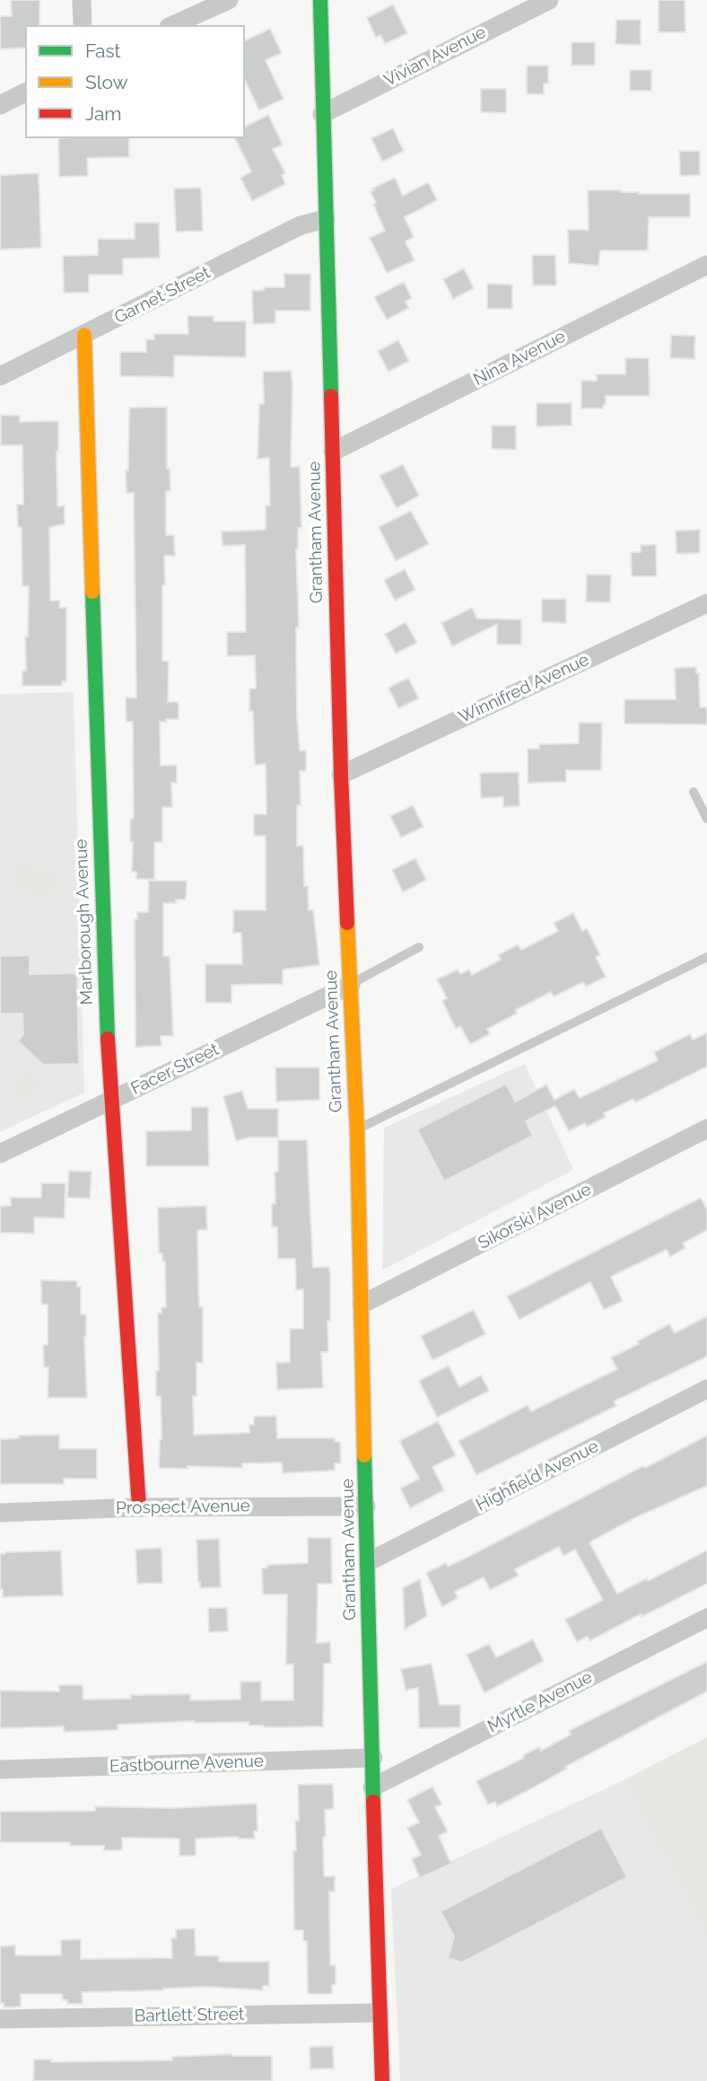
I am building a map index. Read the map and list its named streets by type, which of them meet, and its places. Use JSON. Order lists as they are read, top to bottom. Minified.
{"streets":{"street":["Vivian Avenue","Garnet Street","Nina Avenue","Grantham Avenue","Winnifred Avenue","Marlborough Avenue","Facer Street","Sikorski Avenue","Highfield Avenue","Prospect Avenue","Myrtle Avenue","Eastbourne Avenue","Bartlett Street"]},"crossings":[["Vivian Avenue","Grantham Avenue"],["Garnet Street","Grantham Avenue"],["Garnet Street","Marlborough Avenue"],["Nina Avenue","Grantham Avenue"],["Grantham Avenue","Winnifred Avenue"],["Grantham Avenue","Facer Street"],["Grantham Avenue","Sikorski Avenue"],["Grantham Avenue","Highfield Avenue"],["Grantham Avenue","Prospect Avenue"],["Grantham Avenue","Myrtle Avenue"],["Grantham Avenue","Eastbourne Avenue"],["Grantham Avenue","Bartlett Street"],["Marlborough Avenue","Facer Street"],["Marlborough Avenue","Prospect Avenue"]],"legend":["Fast","Slow","Jam"]}
